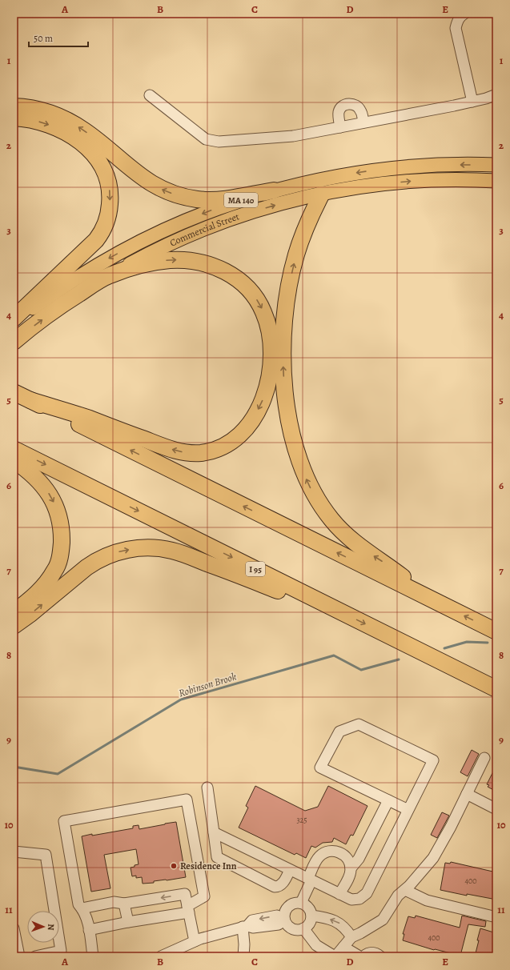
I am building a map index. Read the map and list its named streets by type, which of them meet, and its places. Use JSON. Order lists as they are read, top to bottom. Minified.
{"streets":{"highway":["MA 140","Commercial Street","I 95"]},"water":["Robinson Brook"],"places":["Residence Inn"],"house_numbers":["325","400","400"],"scale_bar":"50 m","north":"right","grid":{"columns":["A","B","C","D","E"],"rows":["1","2","3","4","5","6","7","8","9","10","11"]}}
